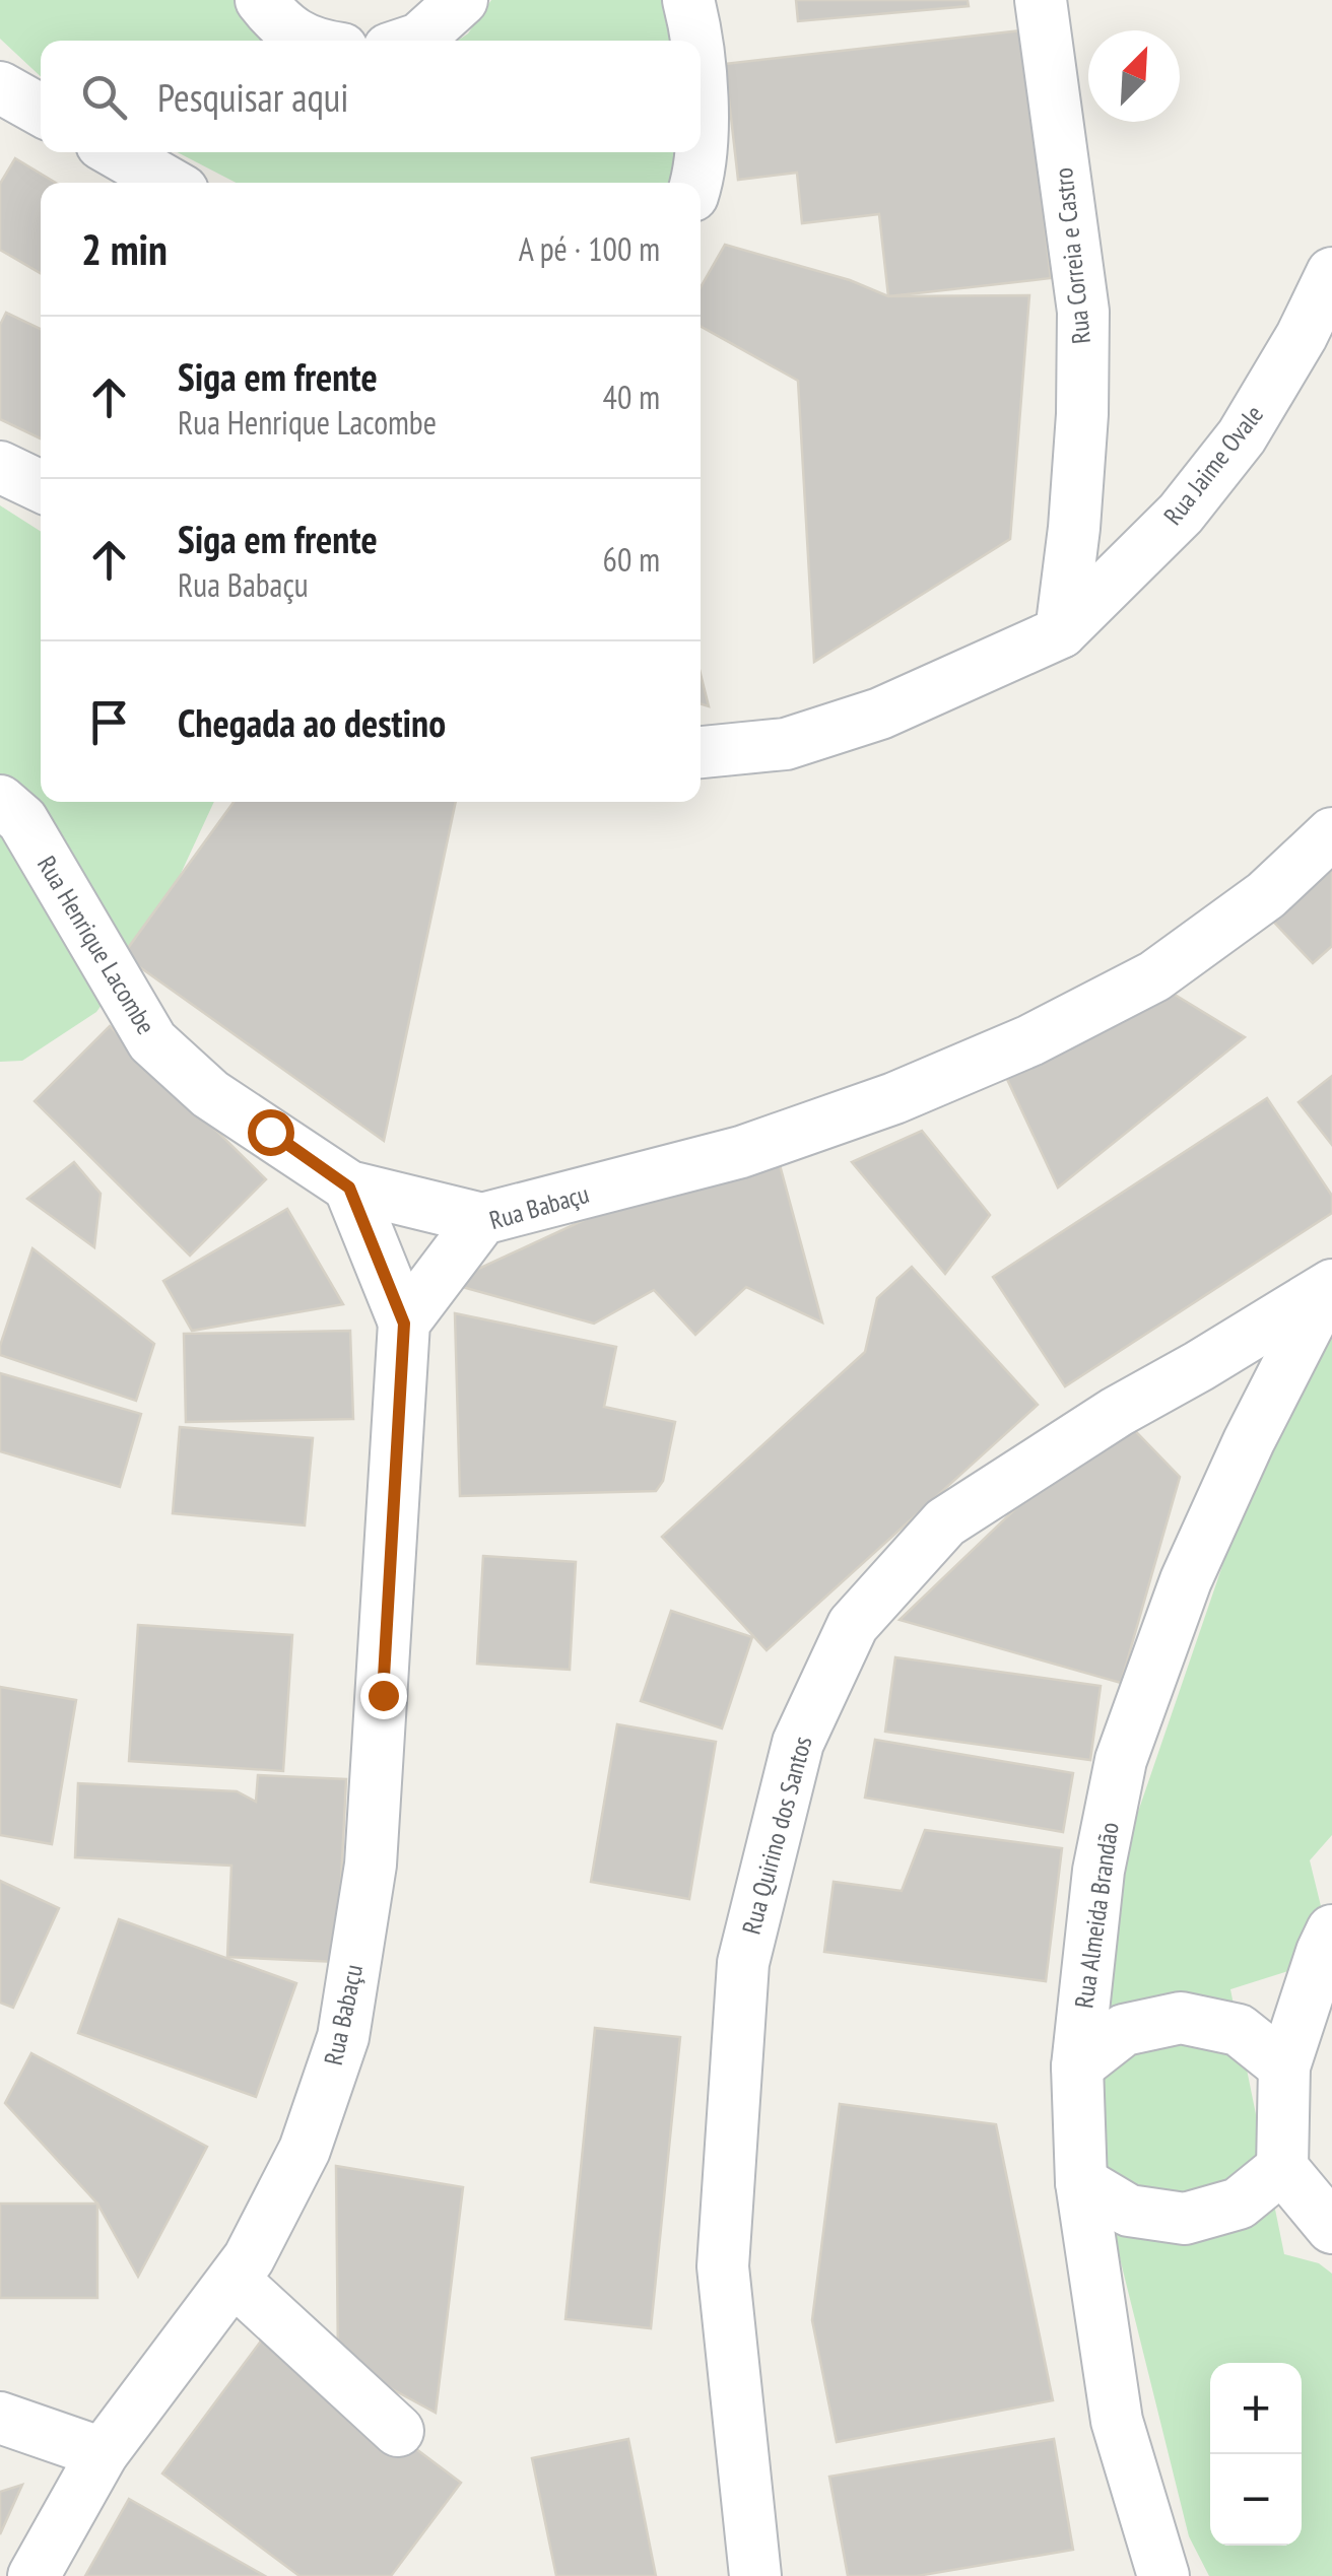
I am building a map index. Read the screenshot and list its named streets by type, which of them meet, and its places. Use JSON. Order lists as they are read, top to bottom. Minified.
{"streets":{"street":["Rua Correia e Castro","Rua Jaime Ovale","Rua Henrique Lacombe","Rua Babaçu","Rua Quirino dos Santos","Rua Almeida Brandão"]},"crossings":[["Rua Correia e Castro","Rua Jaime Ovale"],["Rua Henrique Lacombe","Rua Babaçu"],["Rua Quirino dos Santos","Rua Almeida Brandão"]],"north":"top right","page":{"search":"Pesquisar aqui","heading":["2 min","A pé · 100 m"],"list":[["Siga em frente","Rua Henrique Lacombe","40 m"],["Siga em frente","Rua Babaçu","60 m"],"Chegada ao destino"],"map_buttons":["+","−"]}}
